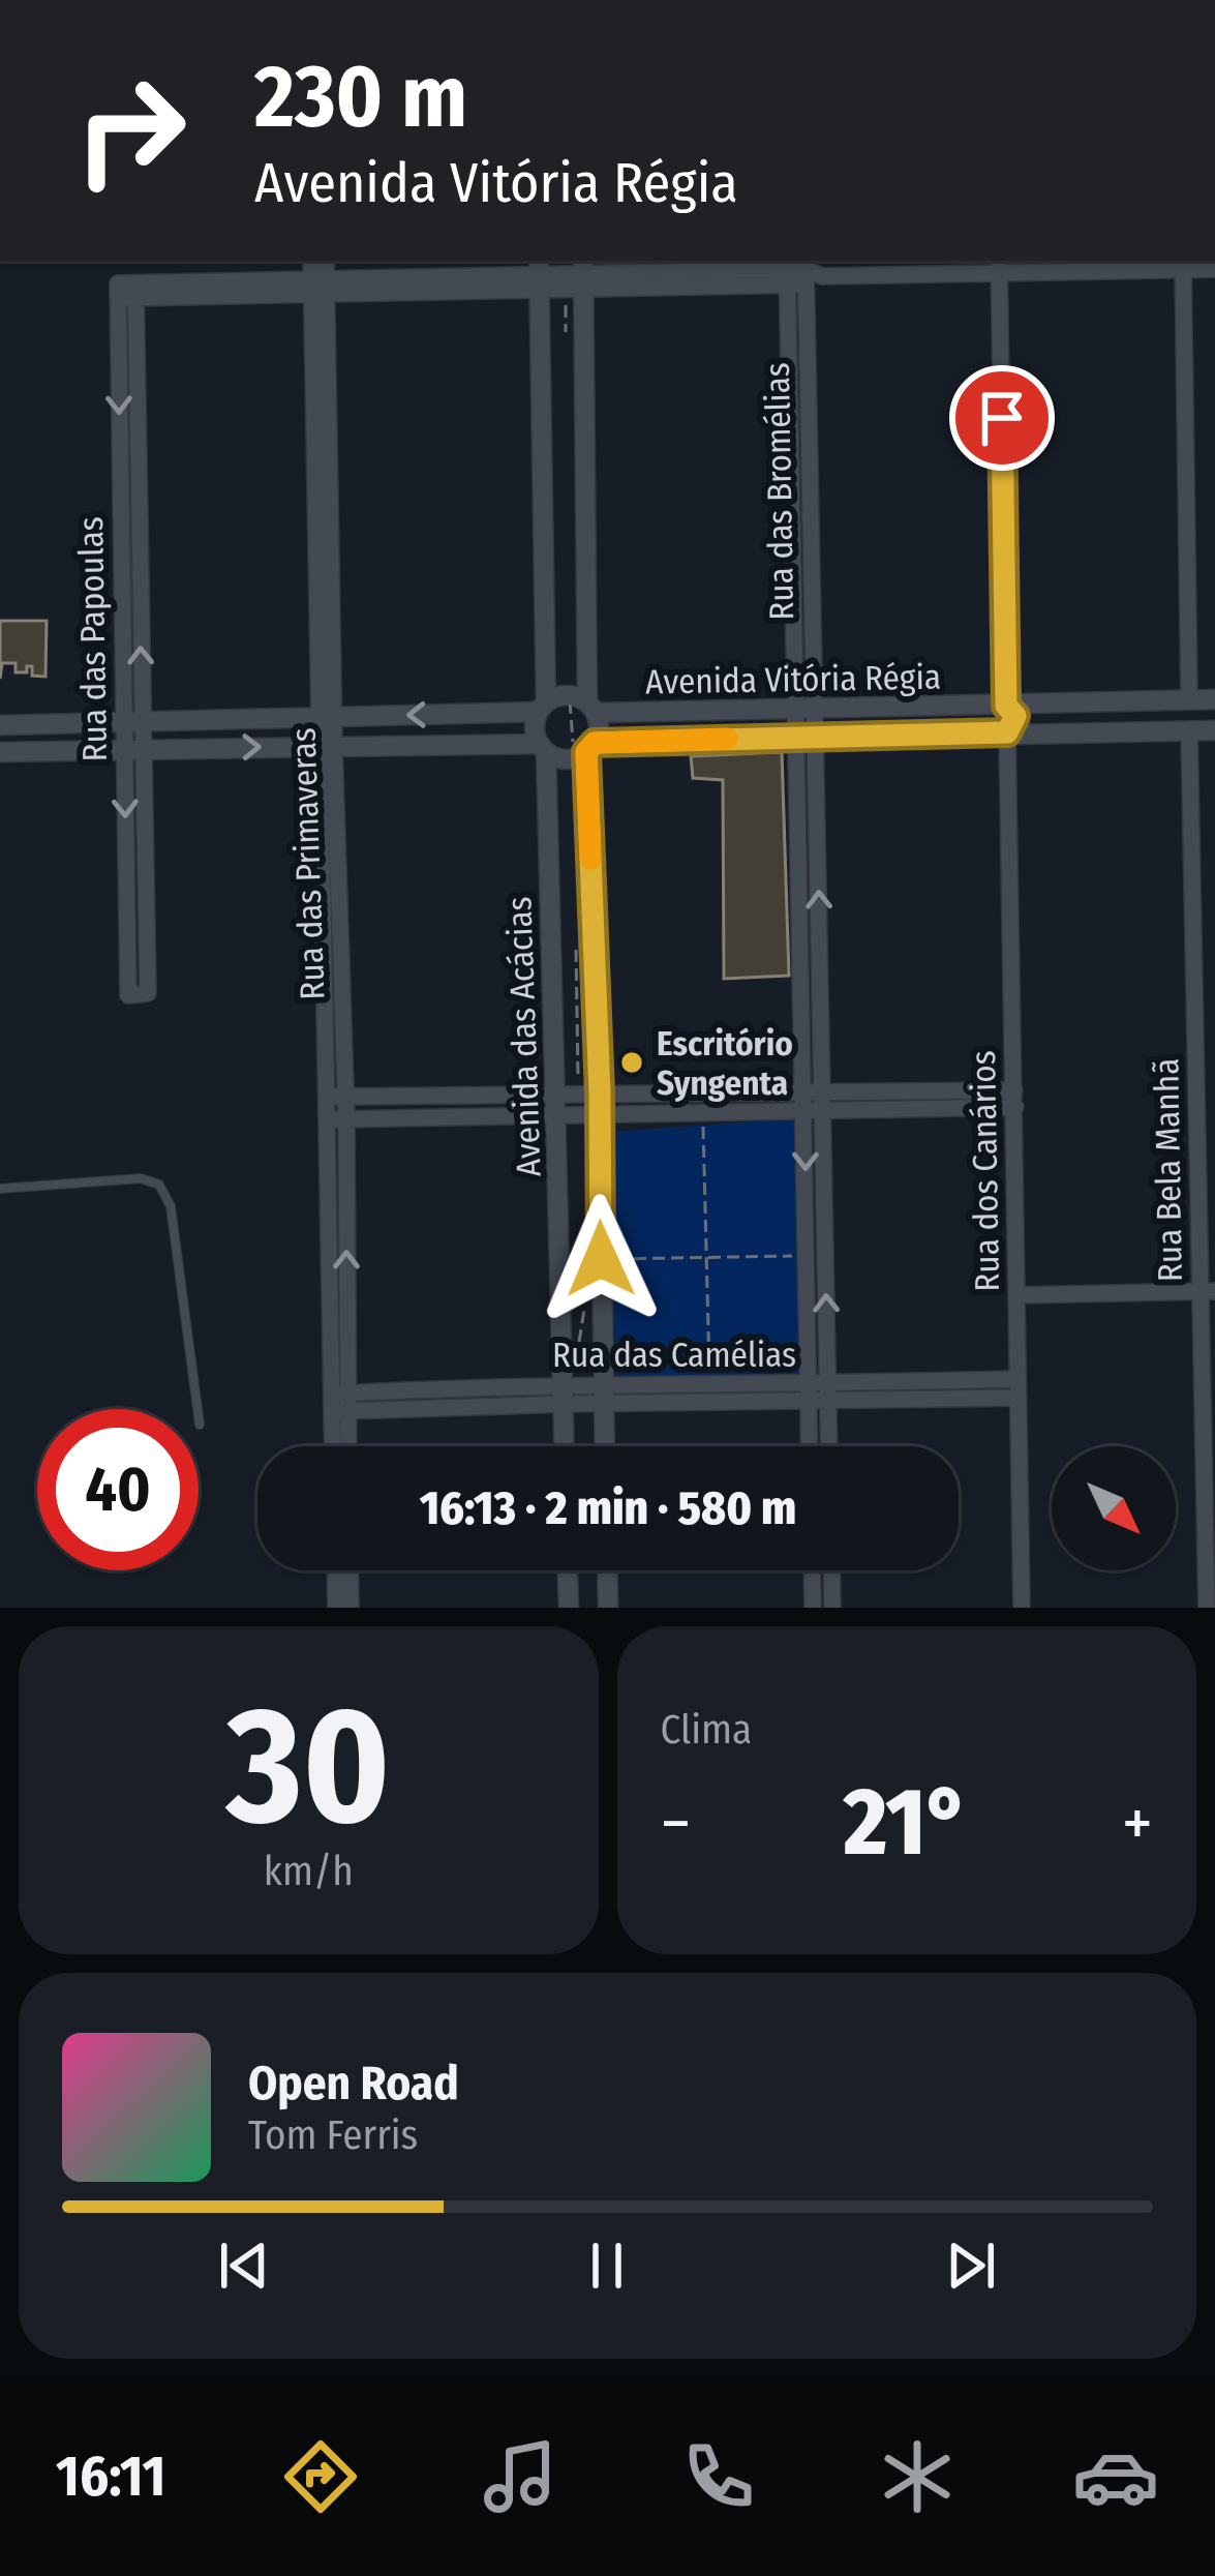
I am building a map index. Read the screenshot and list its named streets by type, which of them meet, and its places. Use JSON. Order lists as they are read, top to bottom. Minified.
{"streets":{"street":["Rua das Bromélias","Rua das Papoulas","Avenida Vitória Régia","Rua das Primaveras","Avenida das Acácias","Rua Bela Manhã","Rua dos Canários","Rua das Camélias"]},"crossings":[["Rua das Bromélias","Avenida Vitória Régia"],["Rua das Bromélias","Rua das Camélias"],["Rua das Papoulas","Rua das Primaveras"],["Avenida Vitória Régia","Avenida das Acácias"],["Avenida Vitória Régia","Rua Bela Manhã"],["Avenida Vitória Régia","Rua dos Canários"],["Rua das Primaveras","Rua das Camélias"],["Avenida das Acácias","Rua das Camélias"],["Rua dos Canários","Rua das Camélias"]],"places":["Escritório Syngenta"],"north":"bottom right","page":{"turn":["230 m","Avenida Vitória Régia"],"limit":"40","trip":"16:13 · 2 min · 580 m","tile":[["30","km/h"],"Clima"],"heat":["−","21°","+"],"song":["Open Road","Tom Ferris"],"tabs":"16:11"}}
